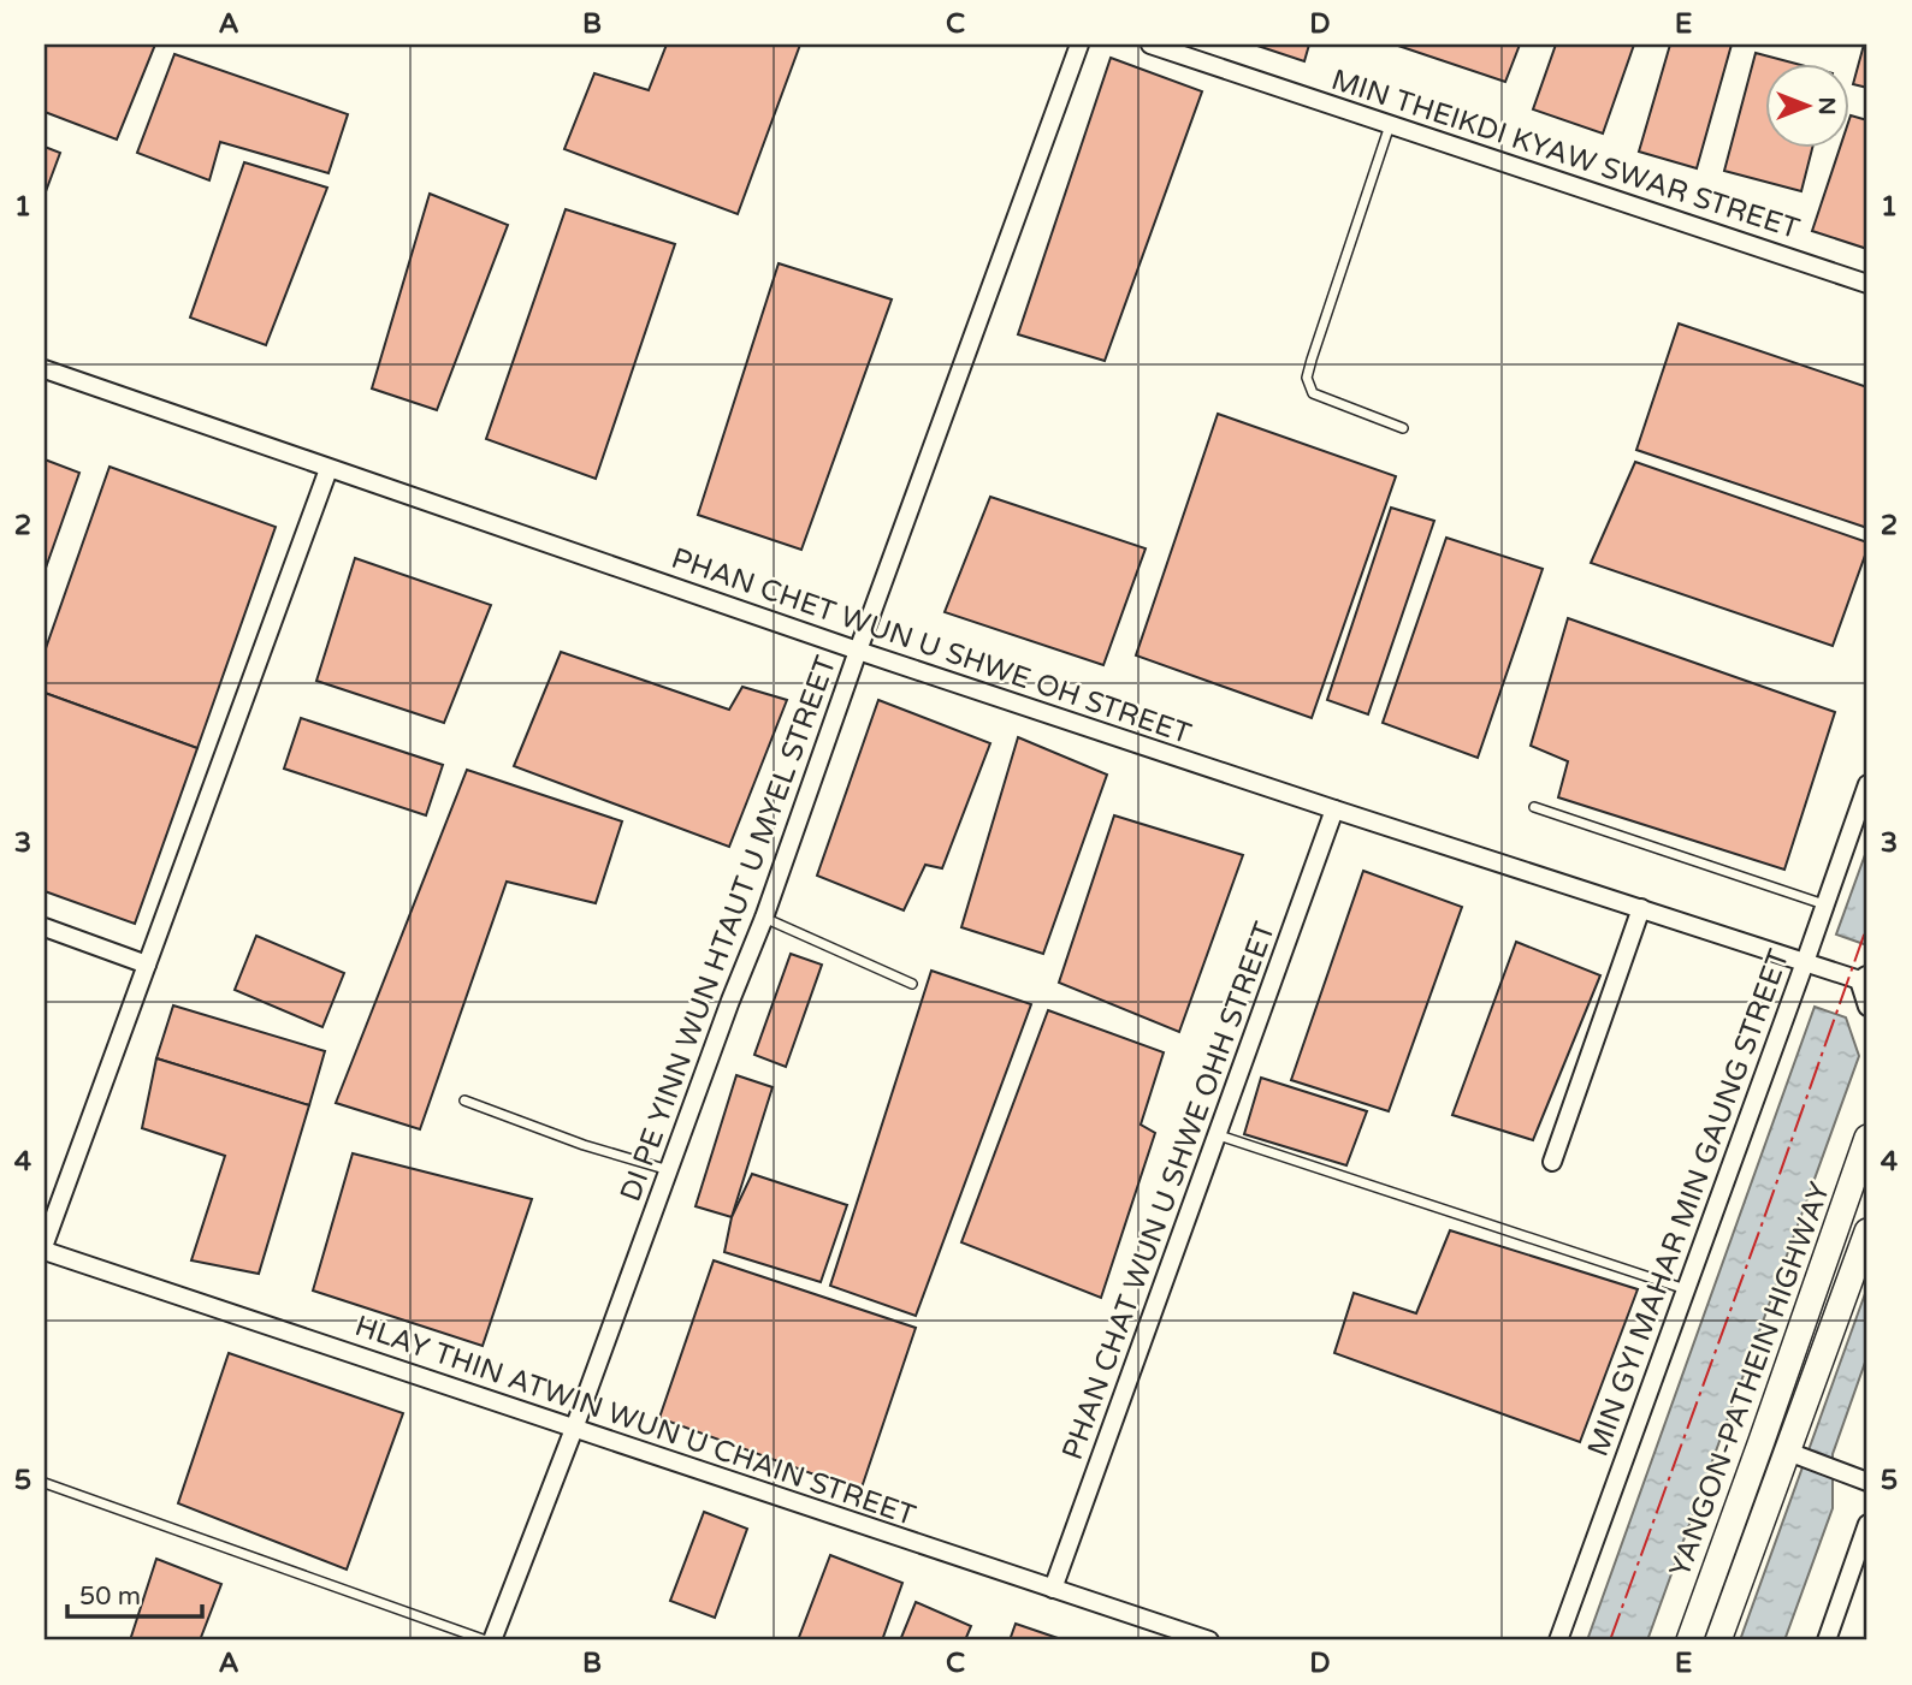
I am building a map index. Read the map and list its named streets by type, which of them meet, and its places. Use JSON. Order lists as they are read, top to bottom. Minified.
{"streets":{"main road":["YANGON-PATHEIN HIGHWAY"],"street":["MIN THEIKDI KYAW SWAR STREET","PHAN CHET WUN U SHWE OH STREET","DI PE YINN WUN HTAUT U MYEL STREET","PHAN CHAT WUN U SHWE OHH STREET","MIN GYI MAHAR MIN GAUNG STREET","HLAY THIN ATWIN WUN U CHAIN STREET"]},"crossings":[["PHAN CHET WUN U SHWE OH STREET","DI PE YINN WUN HTAUT U MYEL STREET"],["PHAN CHET WUN U SHWE OH STREET","PHAN CHAT WUN U SHWE OHH STREET"],["PHAN CHET WUN U SHWE OH STREET","MIN GYI MAHAR MIN GAUNG STREET"],["DI PE YINN WUN HTAUT U MYEL STREET","HLAY THIN ATWIN WUN U CHAIN STREET"],["PHAN CHAT WUN U SHWE OHH STREET","HLAY THIN ATWIN WUN U CHAIN STREET"]],"scale_bar":"50 m","north":"right","grid":{"columns":["A","B","C","D","E"],"rows":["1","2","3","4","5"]}}
